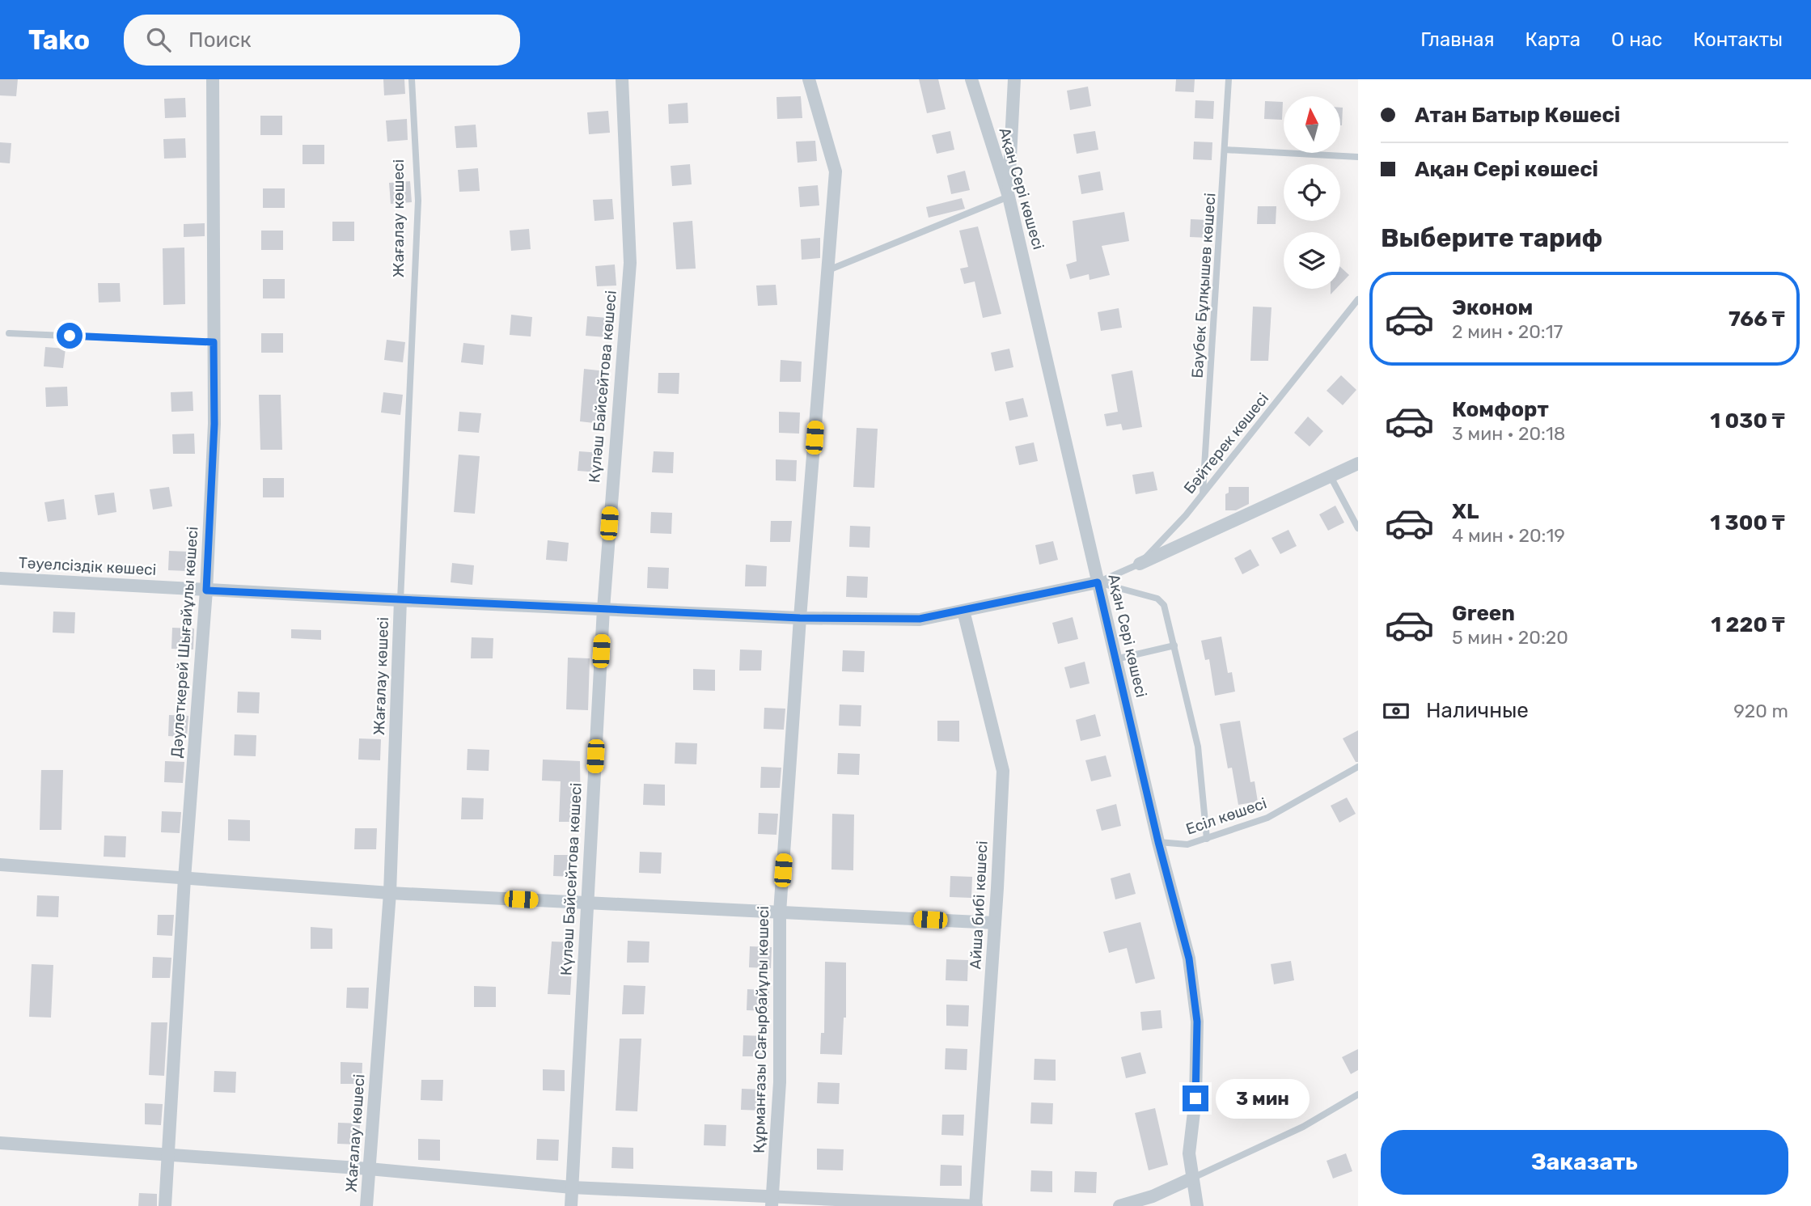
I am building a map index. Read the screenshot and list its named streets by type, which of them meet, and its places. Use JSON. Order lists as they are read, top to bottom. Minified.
{"streets":{"street":["Ақан Сері көшесі","Жағалау көшесі","Күләш Байсейтова көшесі","Тәуелсіздік көшесі","Дәулеткерей Шығайұлы көшесі","Айша бибі көшесі","Құрманғазы Сағырбайұлы көшесі"],"lane":["Баубек Бұлқышев көшесі","Бәйтерек көшесі","Есіл көшесі"]},"crossings":[["Ақан Сері көшесі","Бәйтерек көшесі"],["Ақан Сері көшесі","Тәуелсіздік көшесі"],["Ақан Сері көшесі","Есіл көшесі"],["Жағалау көшесі","Тәуелсіздік көшесі"],["Баубек Бұлқышев көшесі","Бәйтерек көшесі"],["Күләш Байсейтова көшесі","Тәуелсіздік көшесі"],["Бәйтерек көшесі","Тәуелсіздік көшесі"],["Тәуелсіздік көшесі","Дәулеткерей Шығайұлы көшесі"],["Тәуелсіздік көшесі","Айша бибі көшесі"],["Тәуелсіздік көшесі","Құрманғазы Сағырбайұлы көшесі"]],"north":"top","page":{"header":"Tako","search":"Поиск","nav":["Главная","Карта","О нас","Контакты"],"banner":["Атан Батыр Көшесі","Ақан Сері көшесі"],"heading":"Выберите тариф","list":[{"name":"Эконом","note":"2 мин · 20:17","value":"766 ₸"},{"name":"Комфорт","note":"3 мин · 20:18","value":"1 030 ₸"},{"name":"XL","note":"4 мин · 20:19","value":"1 300 ₸"},{"name":"Green","note":"5 мин · 20:20","value":"1 220 ₸"}],"pay":["Наличные","920 m"],"bubble":"3 мин","buttons":"Заказать"}}
